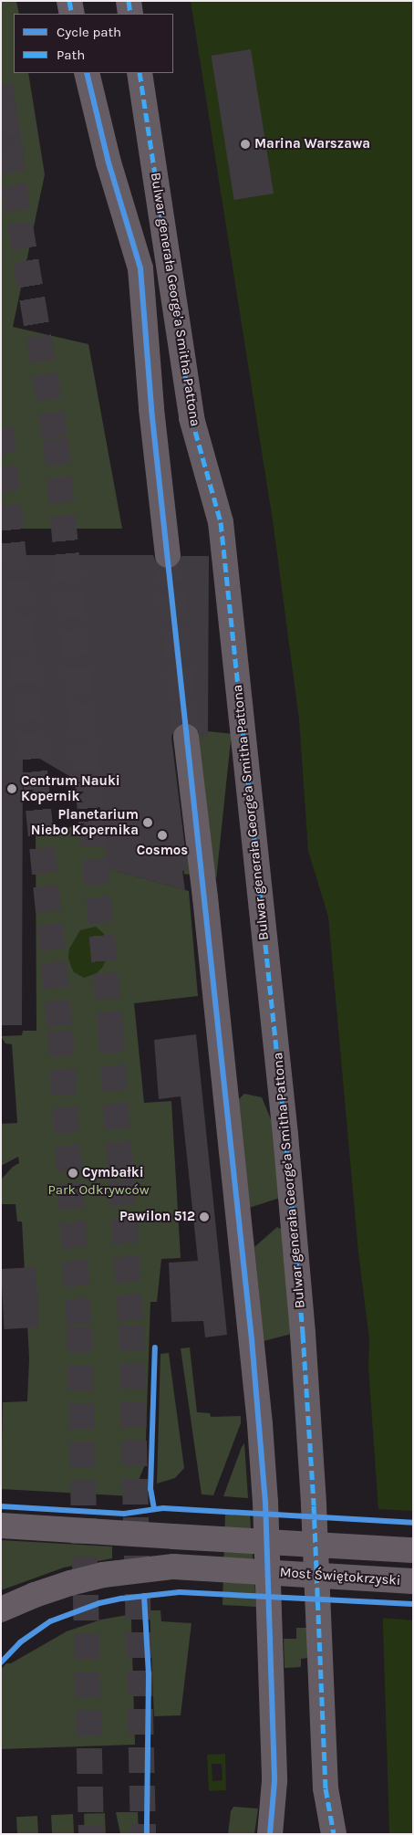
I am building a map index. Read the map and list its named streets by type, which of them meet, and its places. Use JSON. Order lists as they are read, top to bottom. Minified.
{"streets":{"street":["Bulwar generała George'a Smitha Pattona","Most Świętokrzyski"]},"parks":["Park Odkrywców"],"places":["Marina Warszawa","Centrum Nauki Kopernik","Planetarium Niebo Kopernika","Cosmos","Cymbałki","Pawilon 512"],"legend":["Cycle path","Path"]}
